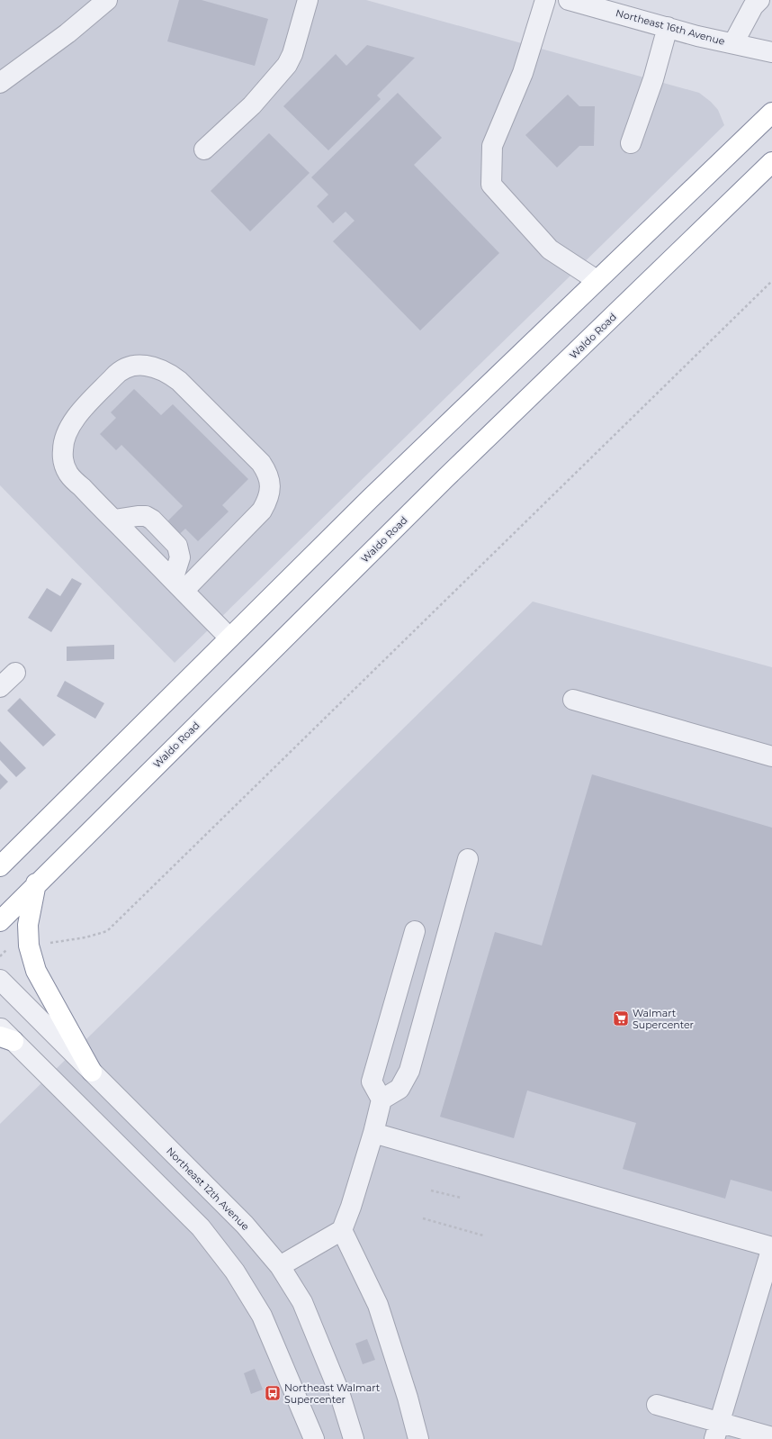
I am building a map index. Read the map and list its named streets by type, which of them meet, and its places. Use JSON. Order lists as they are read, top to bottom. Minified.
{"streets":{"highway":["Waldo Road"],"street":["Northeast 16th Avenue","Northeast 12th Avenue"]},"places":{"supermarket":["Walmart Supercenter"],"bus stop":["Northeast Walmart Supercenter"]}}
